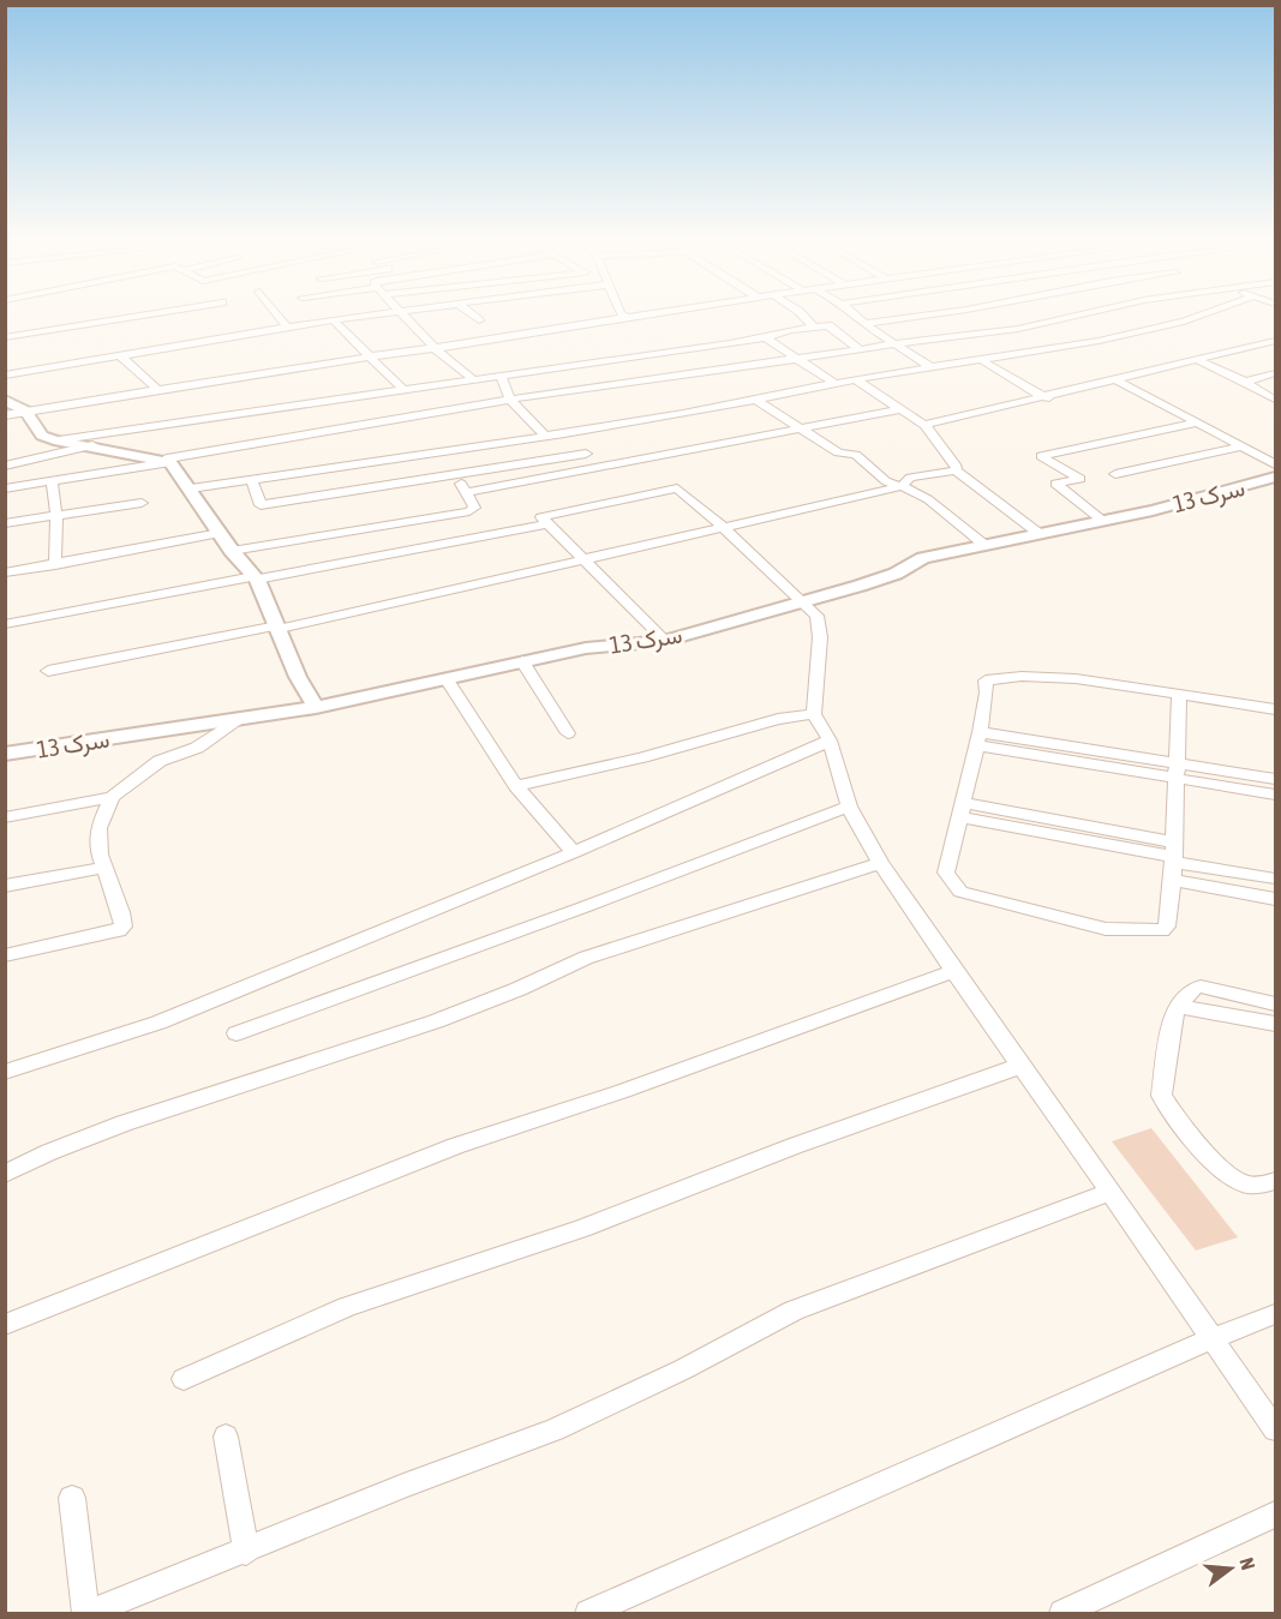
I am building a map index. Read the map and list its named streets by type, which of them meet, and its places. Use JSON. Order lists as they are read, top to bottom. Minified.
{"streets":{"street":["سرک 13"]},"north":"right"}
